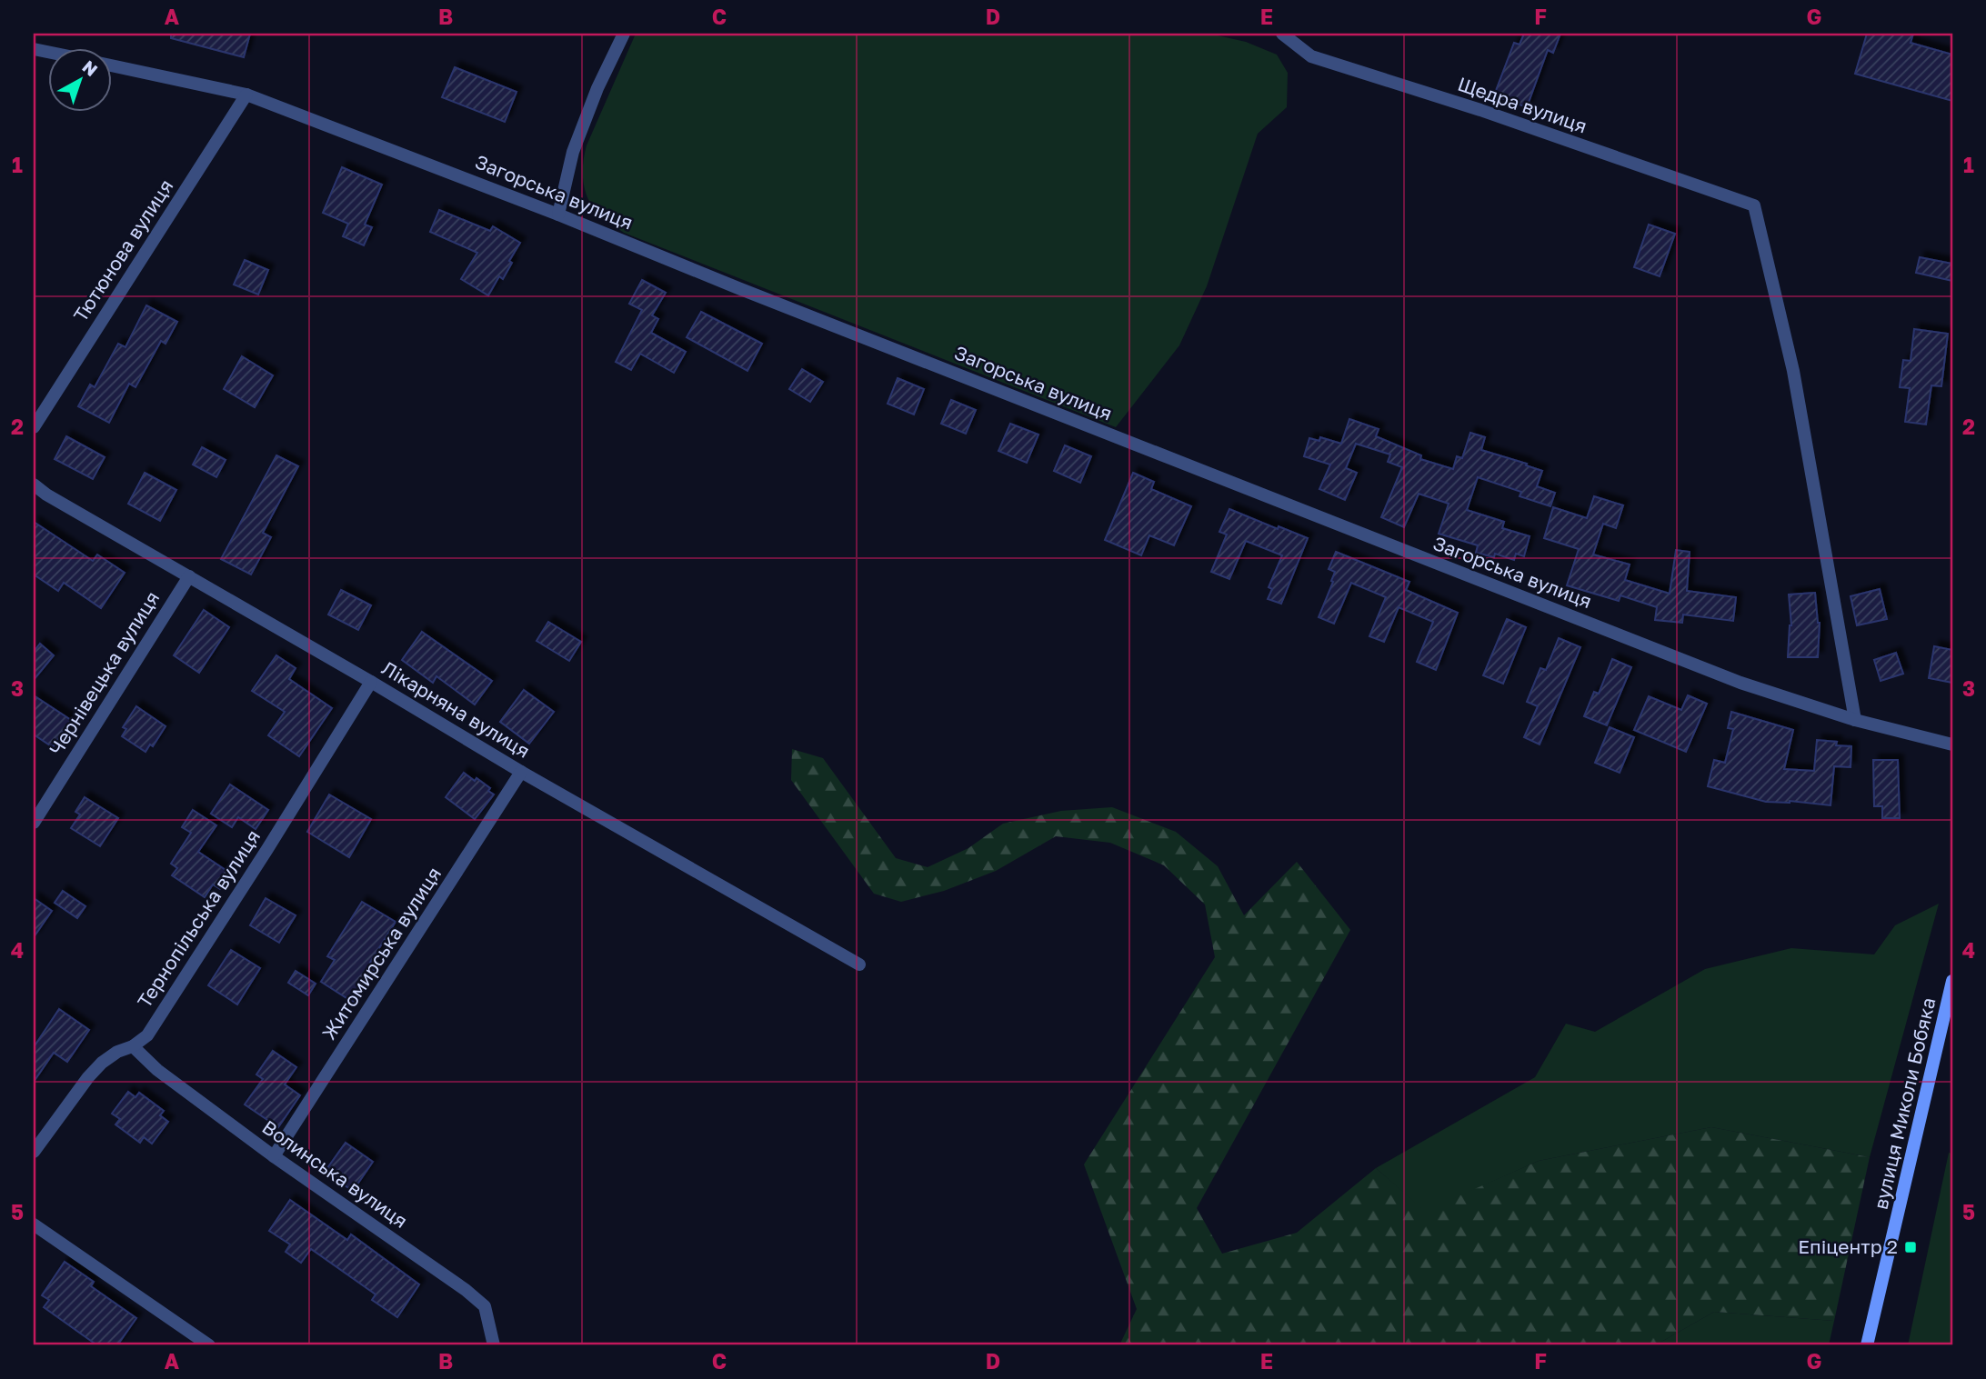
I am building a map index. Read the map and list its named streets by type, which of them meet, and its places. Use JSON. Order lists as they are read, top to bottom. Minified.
{"streets":{"street":["Щедра вулиця","Загорська вулиця","Тютюнова вулиця","Чернівецька вулиця","Лікарняна вулиця","Тернопільська вулиця","Житомирська вулиця","вулиця Миколи Бобяка","Волинська вулиця"]},"crossings":[["Щедра вулиця","Загорська вулиця"],["Загорська вулиця","Тютюнова вулиця"],["Чернівецька вулиця","Лікарняна вулиця"],["Лікарняна вулиця","Тернопільська вулиця"],["Лікарняна вулиця","Житомирська вулиця"],["Тернопільська вулиця","Волинська вулиця"],["Житомирська вулиця","Волинська вулиця"]],"places":{"transit":["Епіцентр 2"]},"north":"top right","grid":{"columns":["A","B","C","D","E","F","G"],"rows":["1","2","3","4","5"]}}
